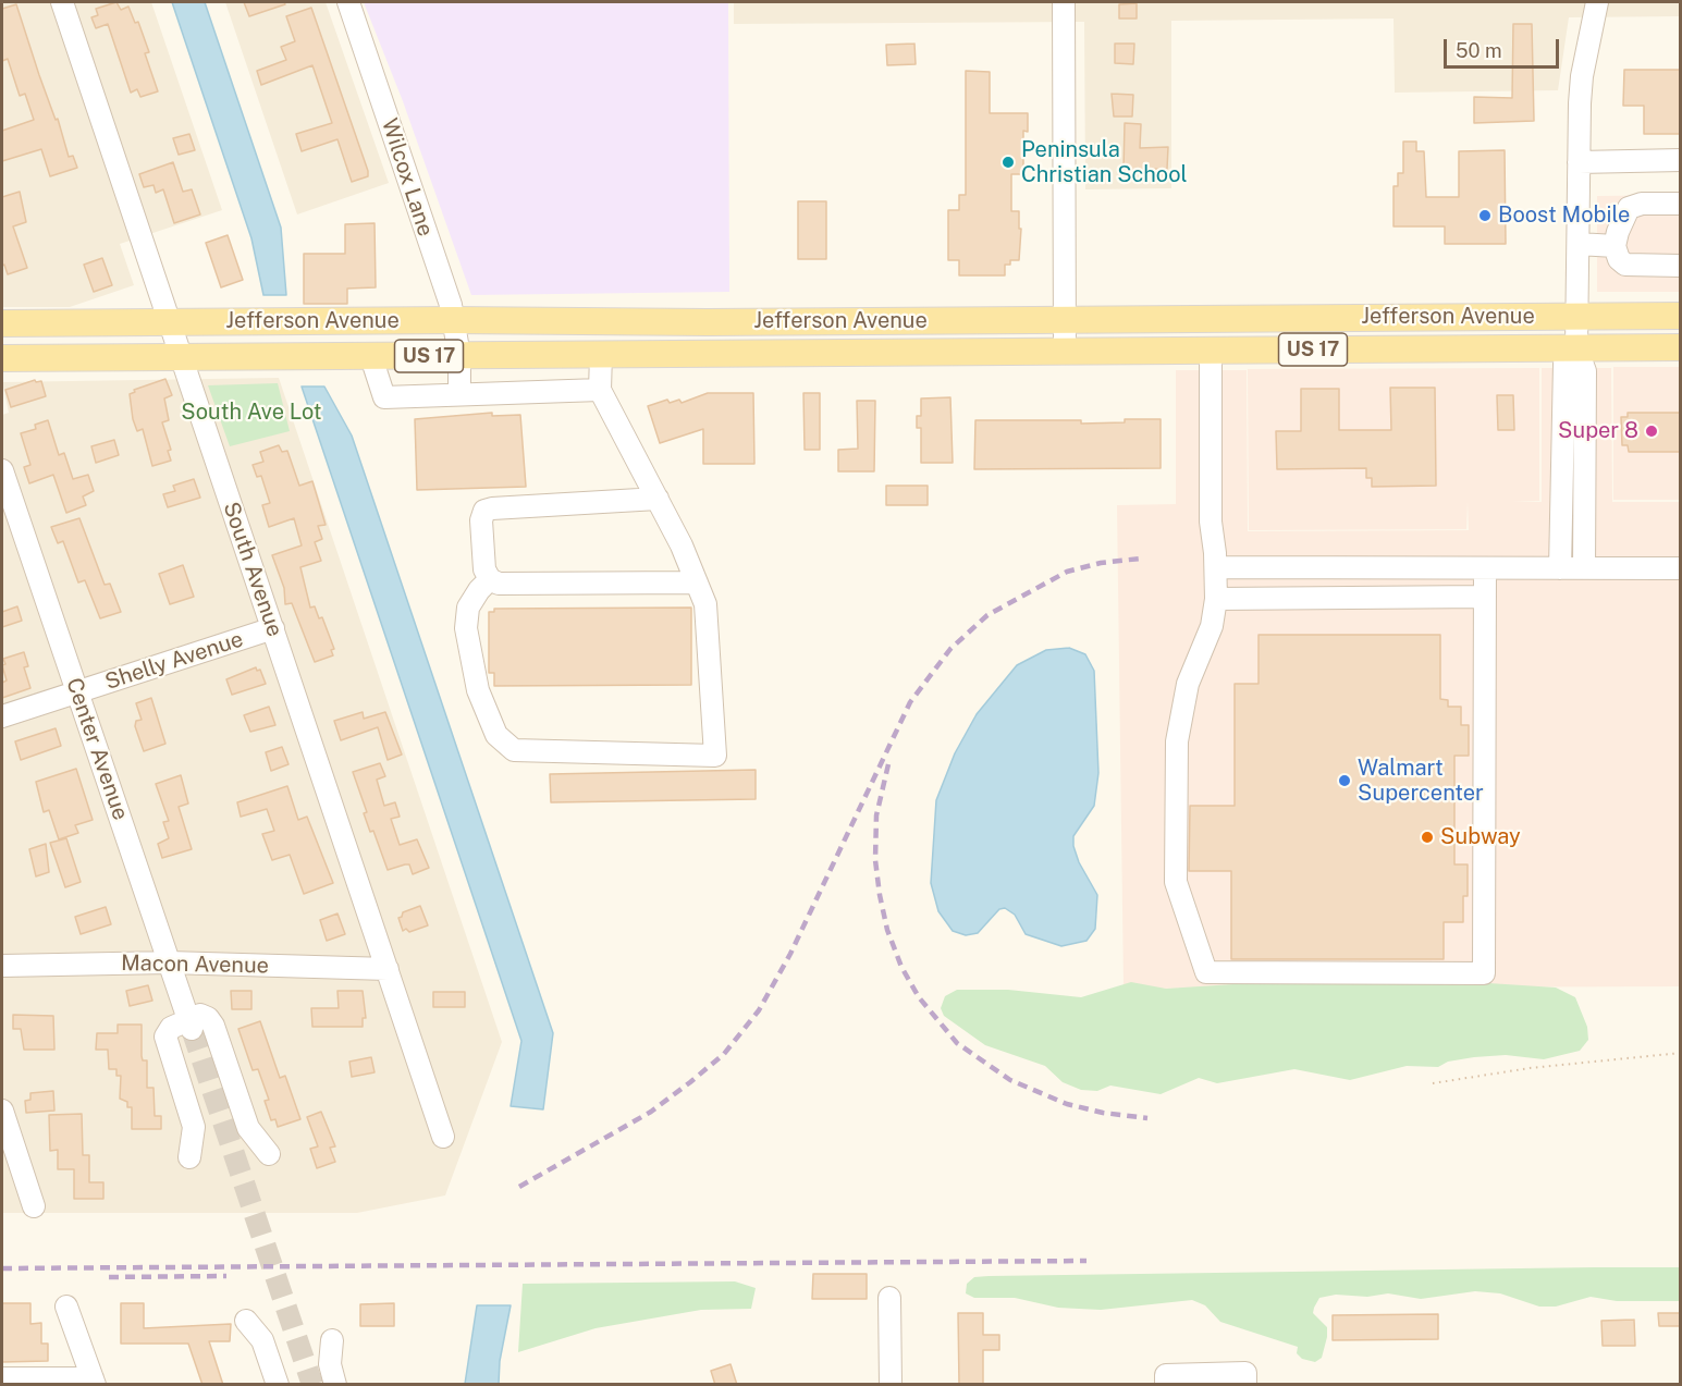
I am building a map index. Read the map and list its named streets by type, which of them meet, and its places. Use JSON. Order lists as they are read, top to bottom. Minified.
{"streets":{"main road":["Jefferson Avenue","US 17"],"street":["Wilcox Lane","South Avenue","Shelly Avenue","Center Avenue","Macon Avenue"]},"crossings":[["Wilcox Lane","Jefferson Avenue"],["Jefferson Avenue","South Avenue"],["South Avenue","Shelly Avenue"],["South Avenue","Macon Avenue"],["Shelly Avenue","Center Avenue"],["Center Avenue","Macon Avenue"]],"parks":["South Ave Lot"],"places":["Peninsula Christian School","Boost Mobile","Super 8","Walmart Supercenter","Subway"],"scale_bar":"50 m"}
